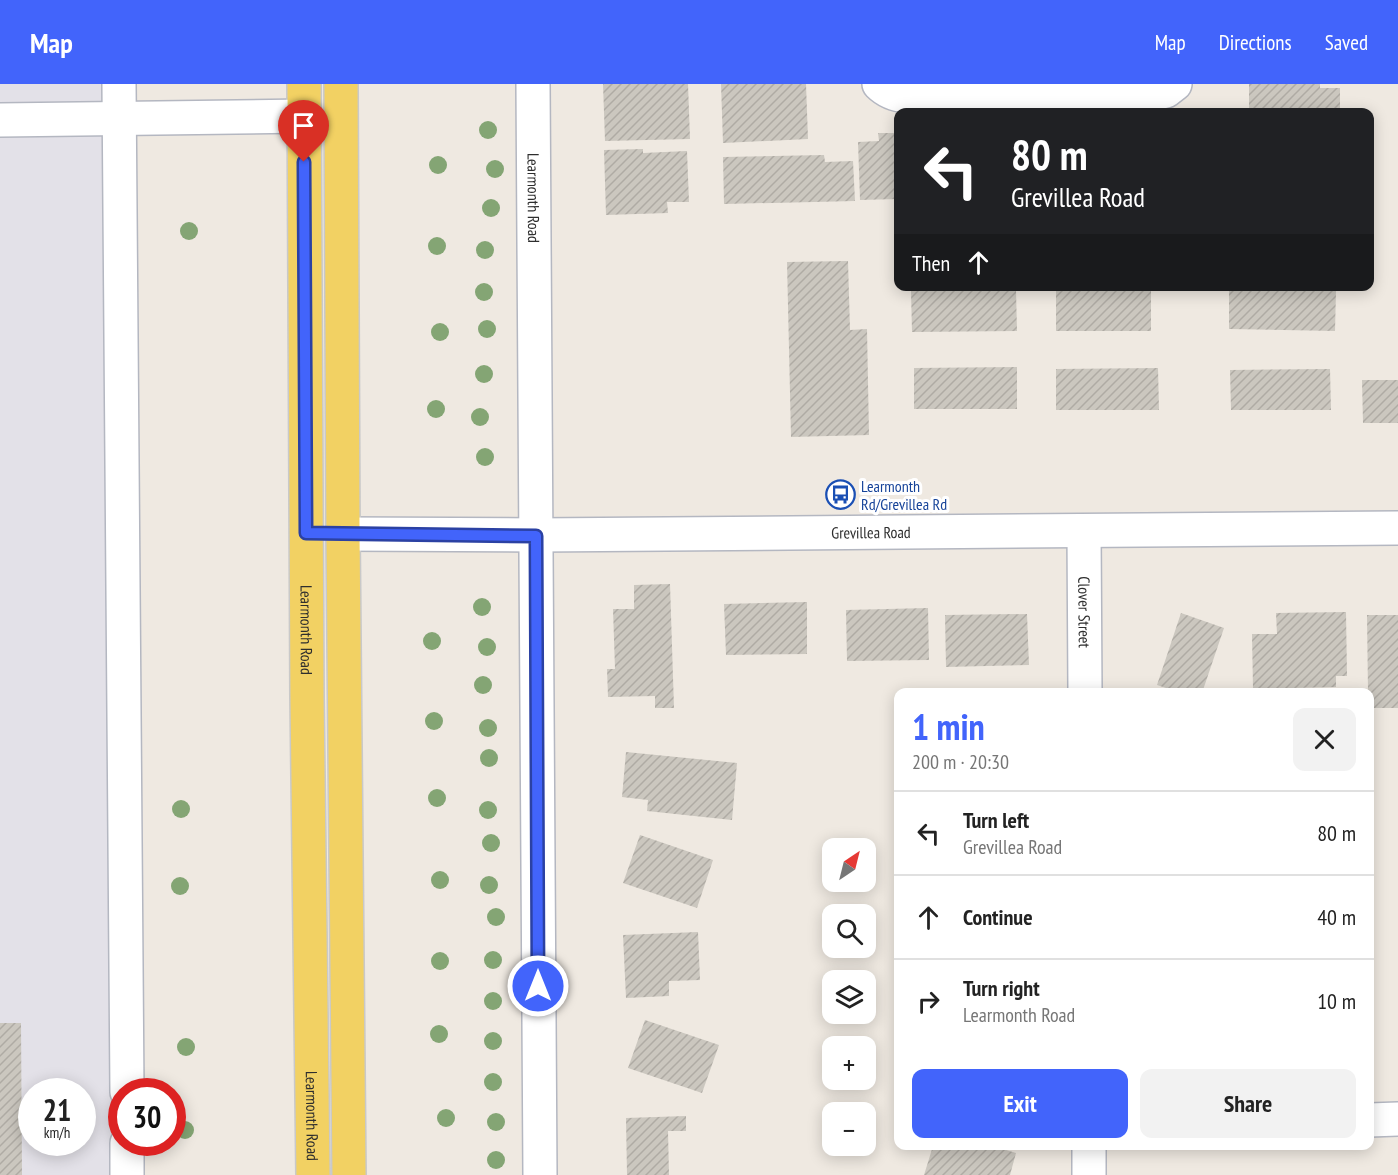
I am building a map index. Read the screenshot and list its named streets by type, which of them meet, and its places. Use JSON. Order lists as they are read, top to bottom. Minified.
{"streets":{"main road":["Learmonth Road"],"street":["Grevillea Road","Clover Street"]},"crossings":[["Learmonth Road","Grevillea Road"],["Grevillea Road","Clover Street"]],"places":{"bus stop":["Learmonth Rd/Grevillea Rd"]},"north":"top right","page":{"header":"Map","nav":["Map","Directions","Saved"],"turn":["80 m","Grevillea Road"],"then":"Then","heading":["1 min","200 m · 20:30"],"list":[{"name":"Turn left","note":"Grevillea Road","value":"80 m"},{"name":"Continue","value":"40 m"},{"name":"Turn right","note":"Learmonth Road","value":"10 m"}],"map_buttons":["+","−"],"buttons":["Exit","Share"],"speed":"21 km/h","limit":"30"}}
